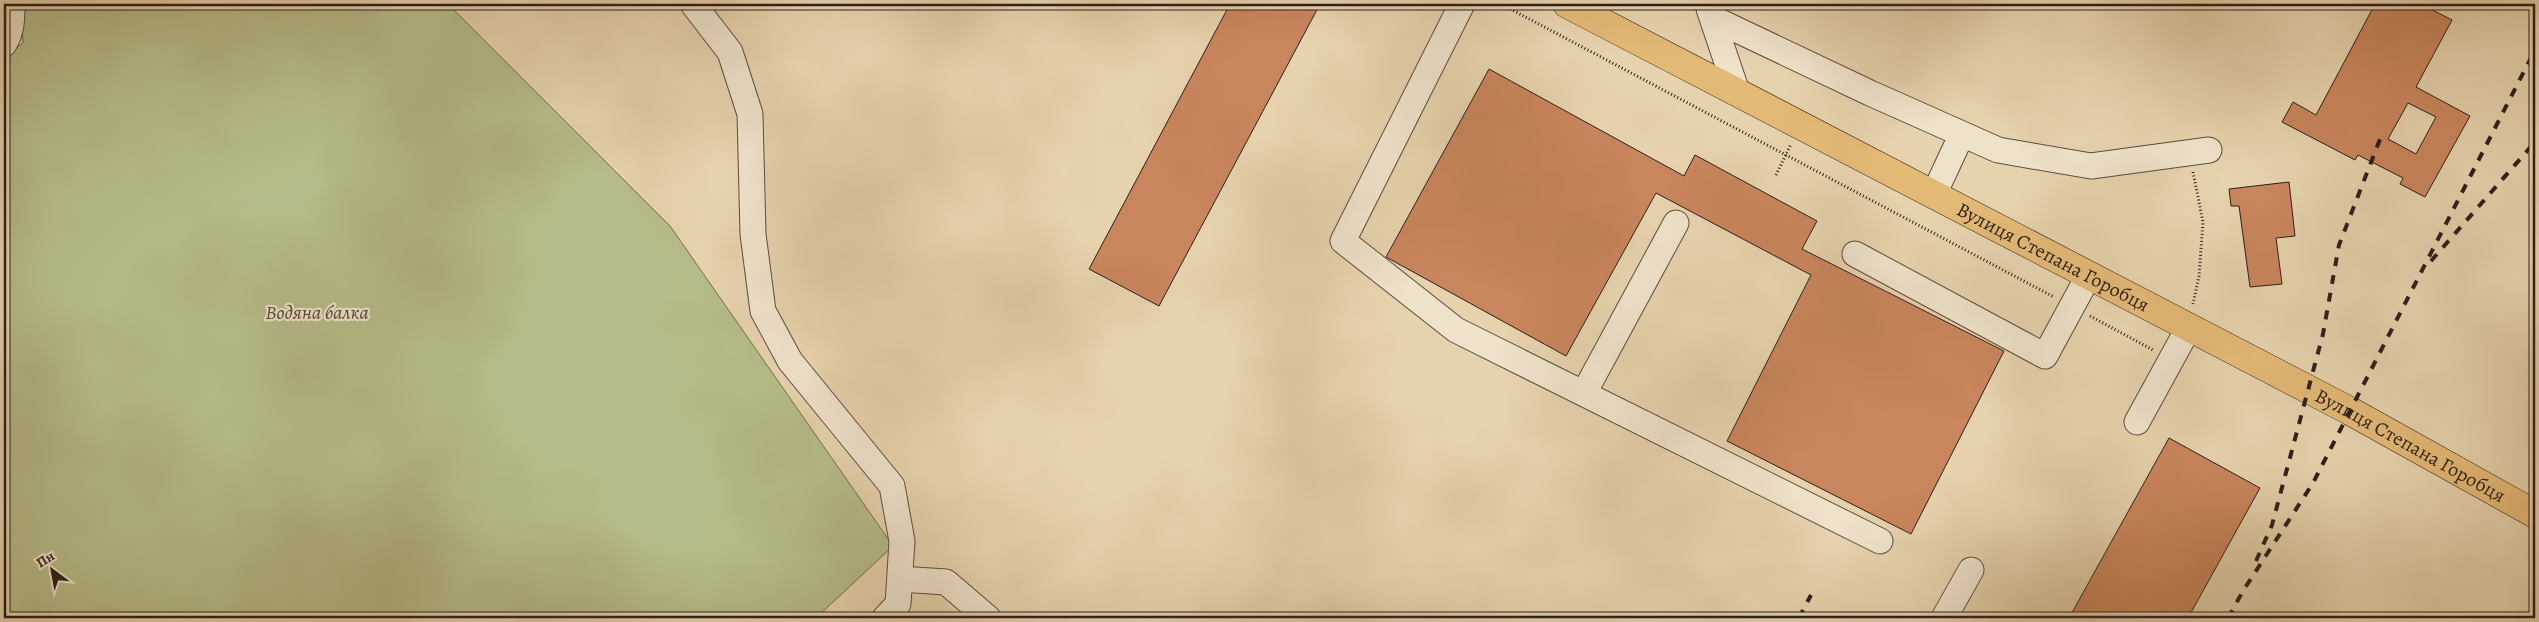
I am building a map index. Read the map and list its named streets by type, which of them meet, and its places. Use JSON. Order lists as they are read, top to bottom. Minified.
{"streets":{"main road":["Вулиця Степана Горобця"]},"parks":["Водяна балка"],"north":"top left"}
